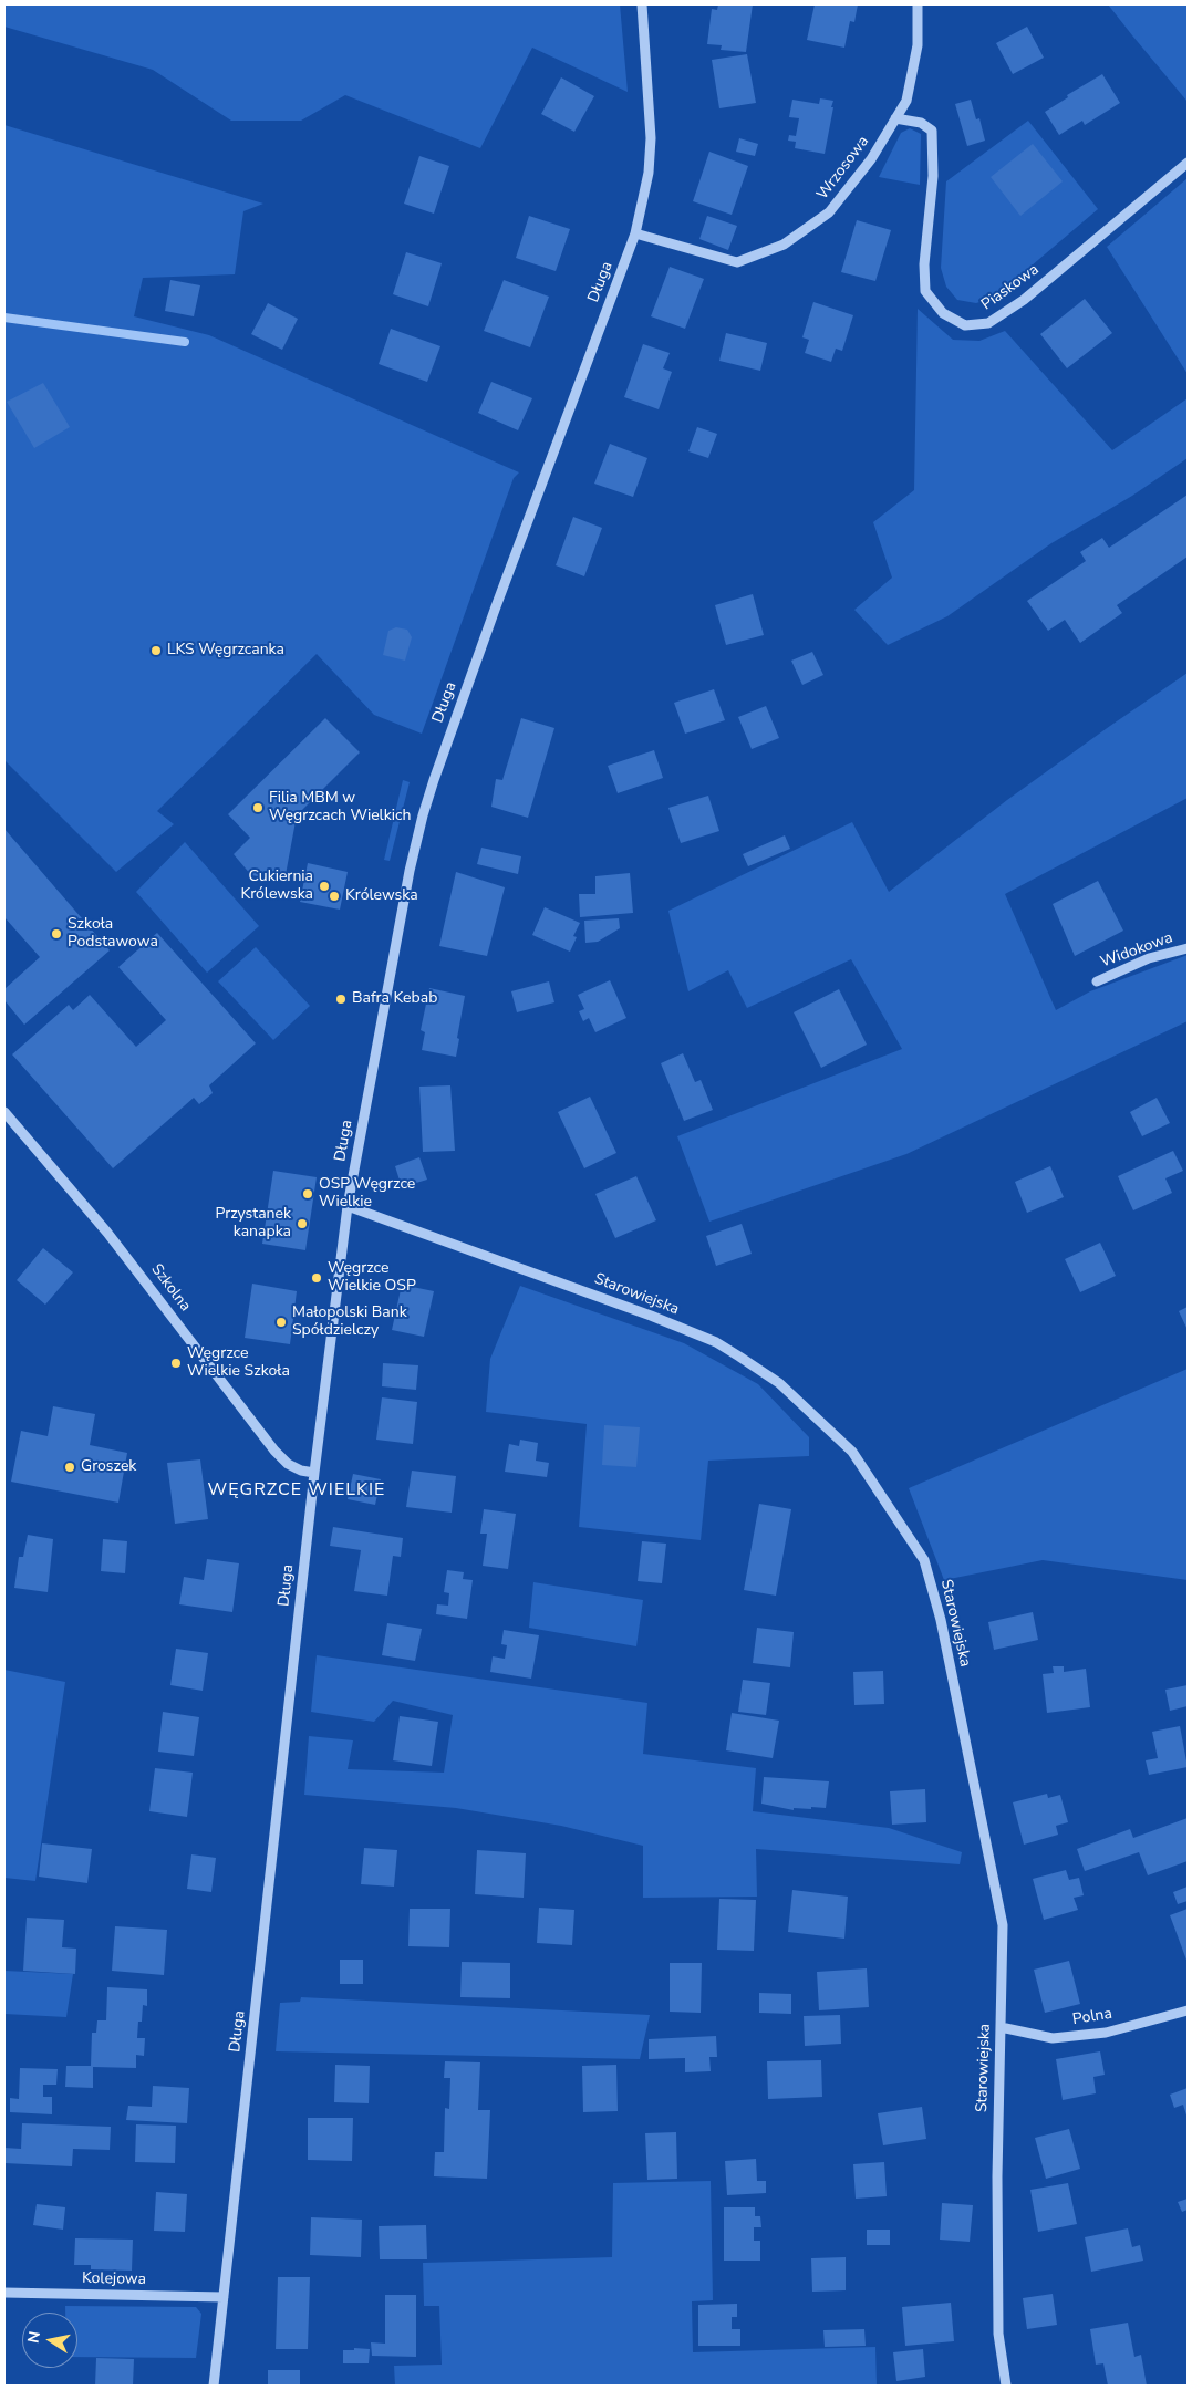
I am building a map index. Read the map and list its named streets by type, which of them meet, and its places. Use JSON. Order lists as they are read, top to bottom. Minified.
{"streets":{"street":["Wrzosowa","Długa","Piaskowa","Widokowa","Szkolna","Starowiejska","Polna","Kolejowa"]},"crossings":[["Wrzosowa","Długa"],["Wrzosowa","Piaskowa"],["Długa","Szkolna"],["Długa","Starowiejska"],["Długa","Kolejowa"],["Starowiejska","Polna"]],"districts":["WĘGRZCE WIELKIE"],"places":["LKS Węgrzcanka","Filia MBM w Węgrzcach Wielkich","Cukiernia Królewska","Królewska","Szkoła Podstawowa","Bafra Kebab","OSP Węgrzce Wielkie","Przystanek kanapka","Węgrzce Wielkie OSP","Małopolski Bank Spółdzielczy","Węgrzce Wielkie Szkoła","Groszek"],"north":"left"}
